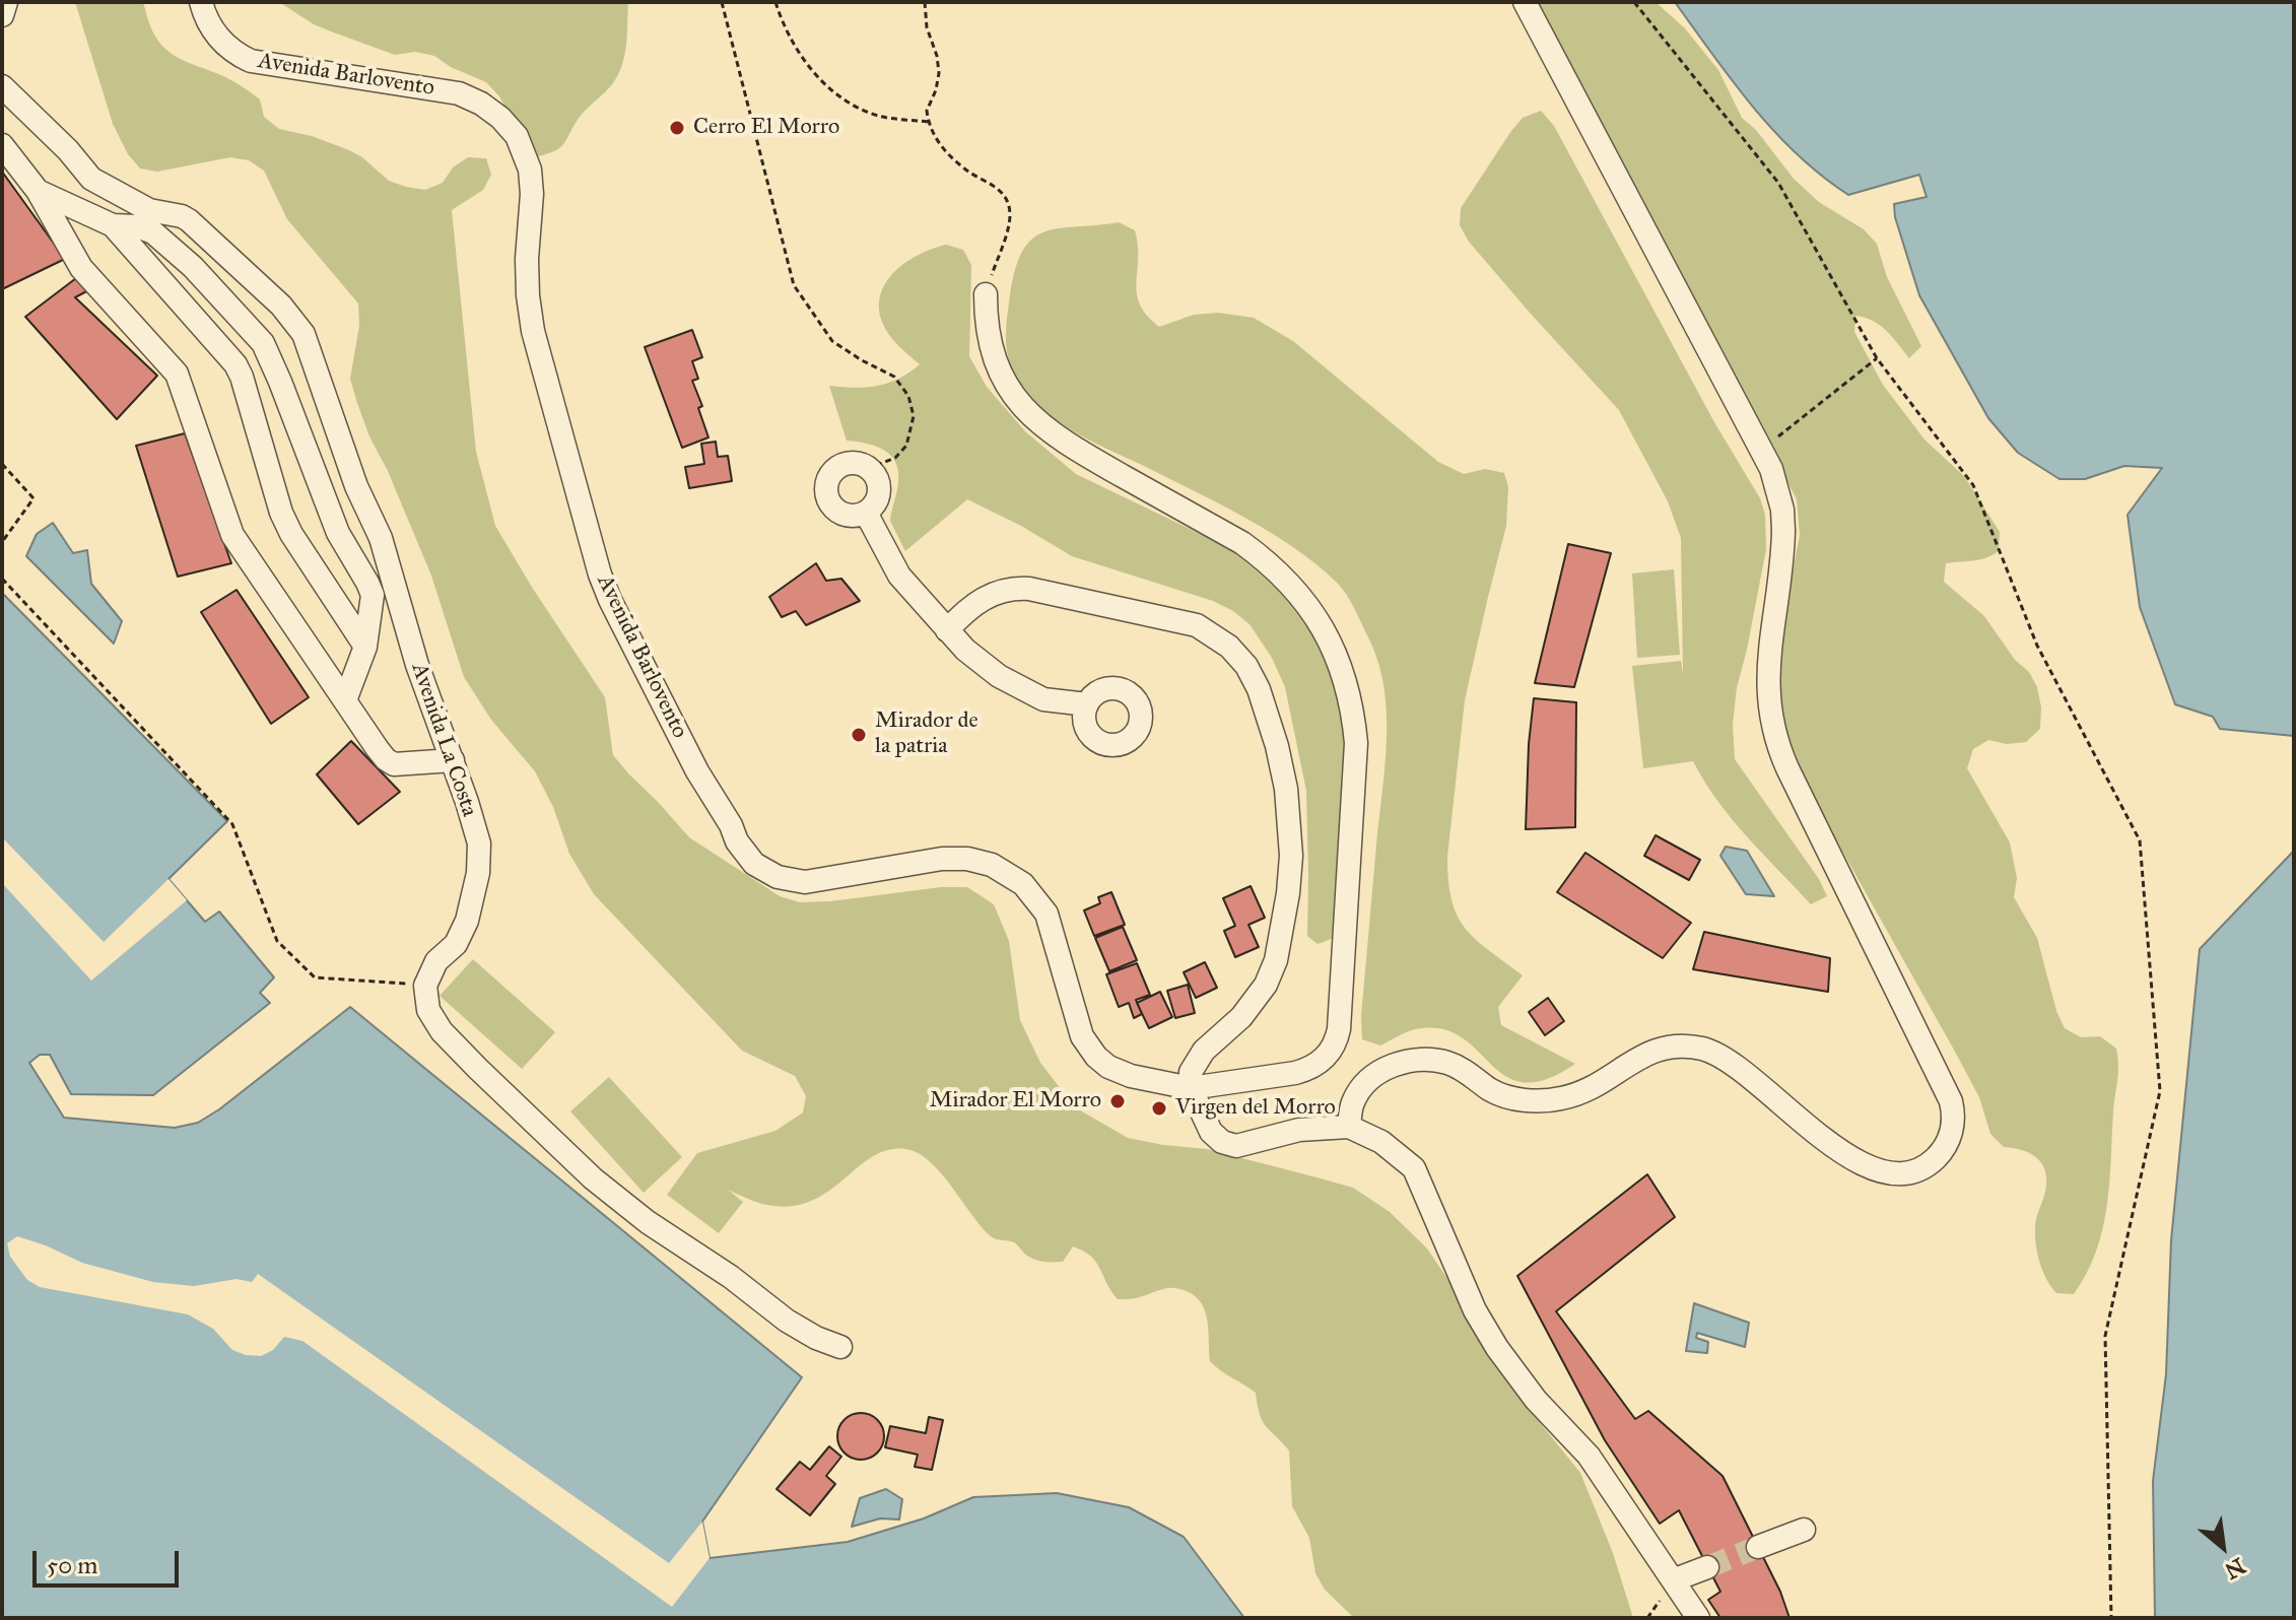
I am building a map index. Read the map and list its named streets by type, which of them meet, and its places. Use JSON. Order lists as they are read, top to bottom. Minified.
{"streets":{"street":["Avenida Barlovento","Avenida La Costa"]},"places":["Cerro El Morro","Mirador de la patria","Mirador El Morro","Virgen del Morro"],"scale_bar":"50 m","north":"bottom right"}
